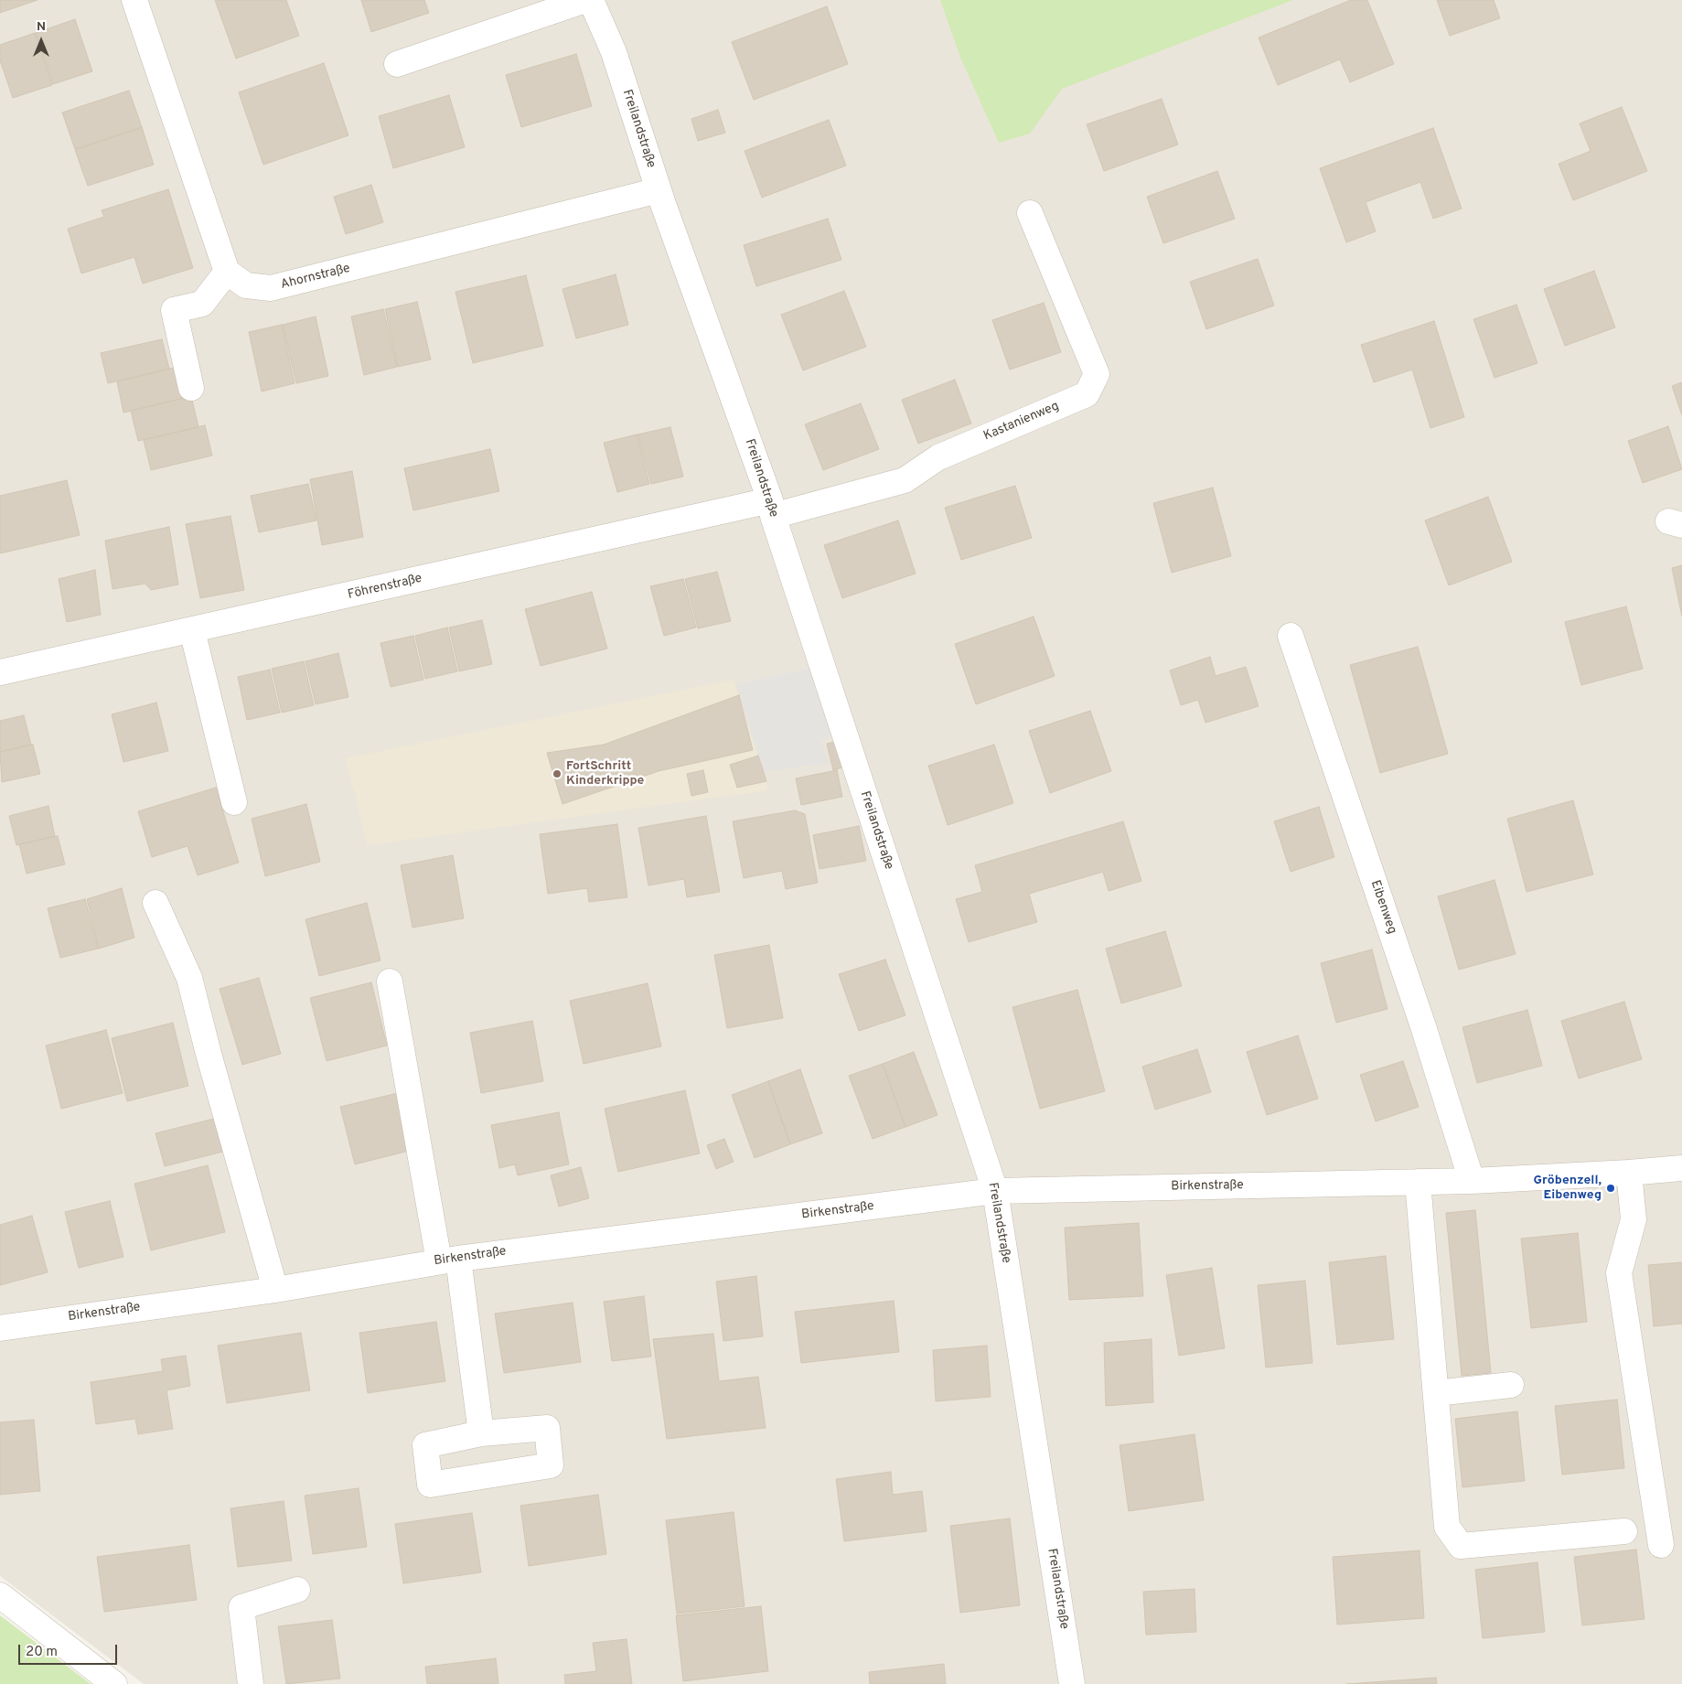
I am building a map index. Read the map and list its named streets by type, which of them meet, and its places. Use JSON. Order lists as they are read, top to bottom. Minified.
{"streets":{"street":["Freilandstraße","Ahornstraße","Kastanienweg","Föhrenstraße","Eibenweg","Birkenstraße"]},"crossings":[["Freilandstraße","Ahornstraße"],["Freilandstraße","Kastanienweg"],["Freilandstraße","Föhrenstraße"],["Freilandstraße","Birkenstraße"],["Kastanienweg","Föhrenstraße"],["Eibenweg","Birkenstraße"]],"places":["FortSchritt Kinderkrippe","Gröbenzell, Eibenweg"],"scale_bar":"20 m","north":"top"}
